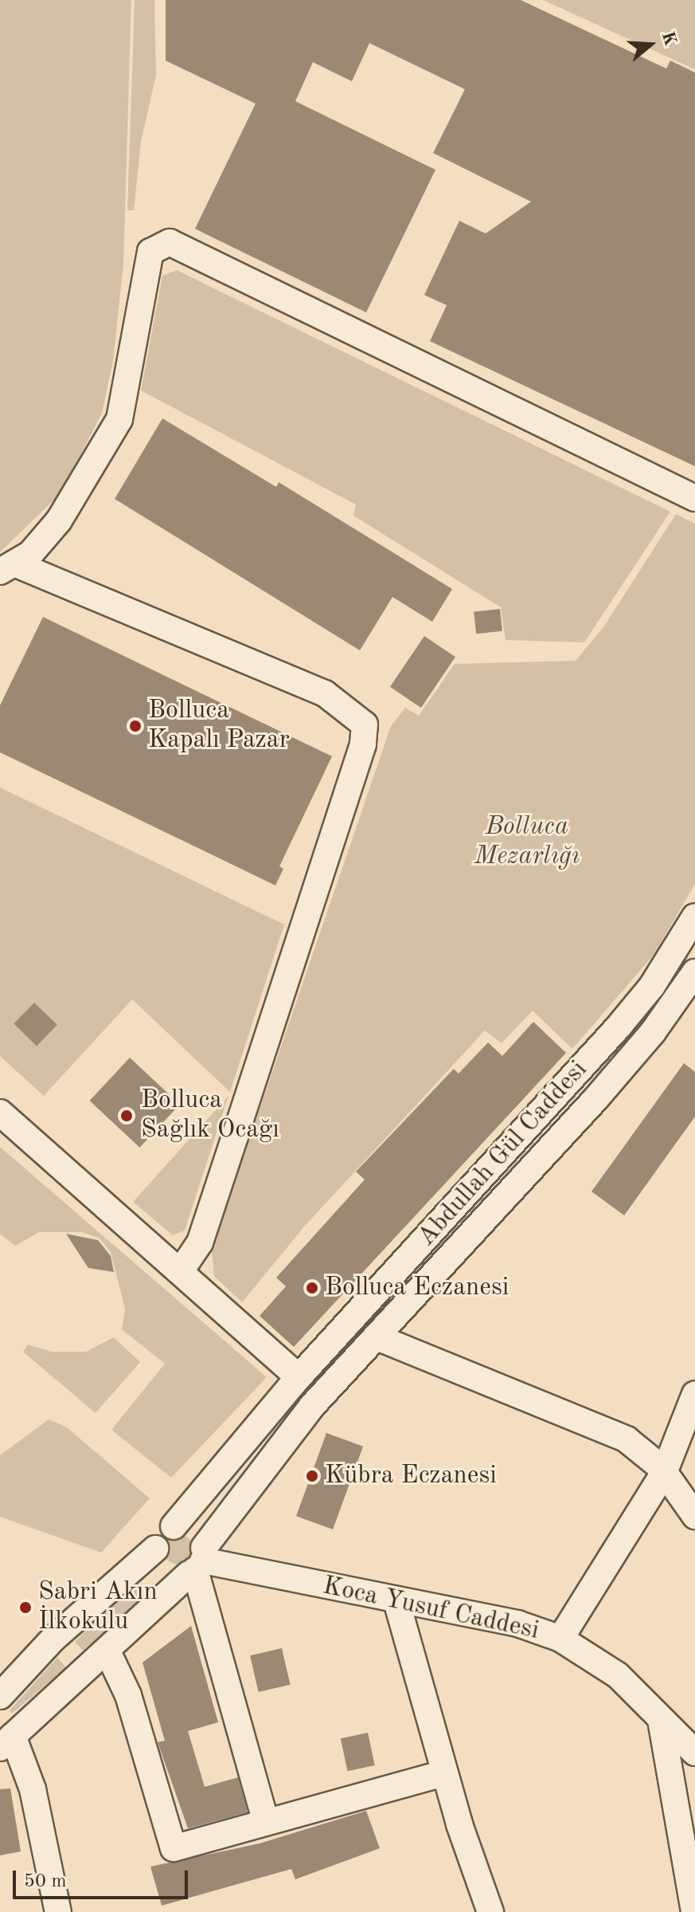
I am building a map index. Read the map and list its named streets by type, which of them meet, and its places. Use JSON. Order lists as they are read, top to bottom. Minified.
{"streets":{"street":["Abdullah Gül Caddesi","Koca Yusuf Caddesi"]},"crossings":[["Abdullah Gül Caddesi","Koca Yusuf Caddesi"]],"parks":["Bolluca Mezarlığı"],"places":["Bolluca Kapalı Pazar","Bolluca Sağlık Ocağı","Bolluca Eczanesi","Kübra Eczanesi","Sabri Akın İlkokulu"],"scale_bar":"50 m","north":"right"}
